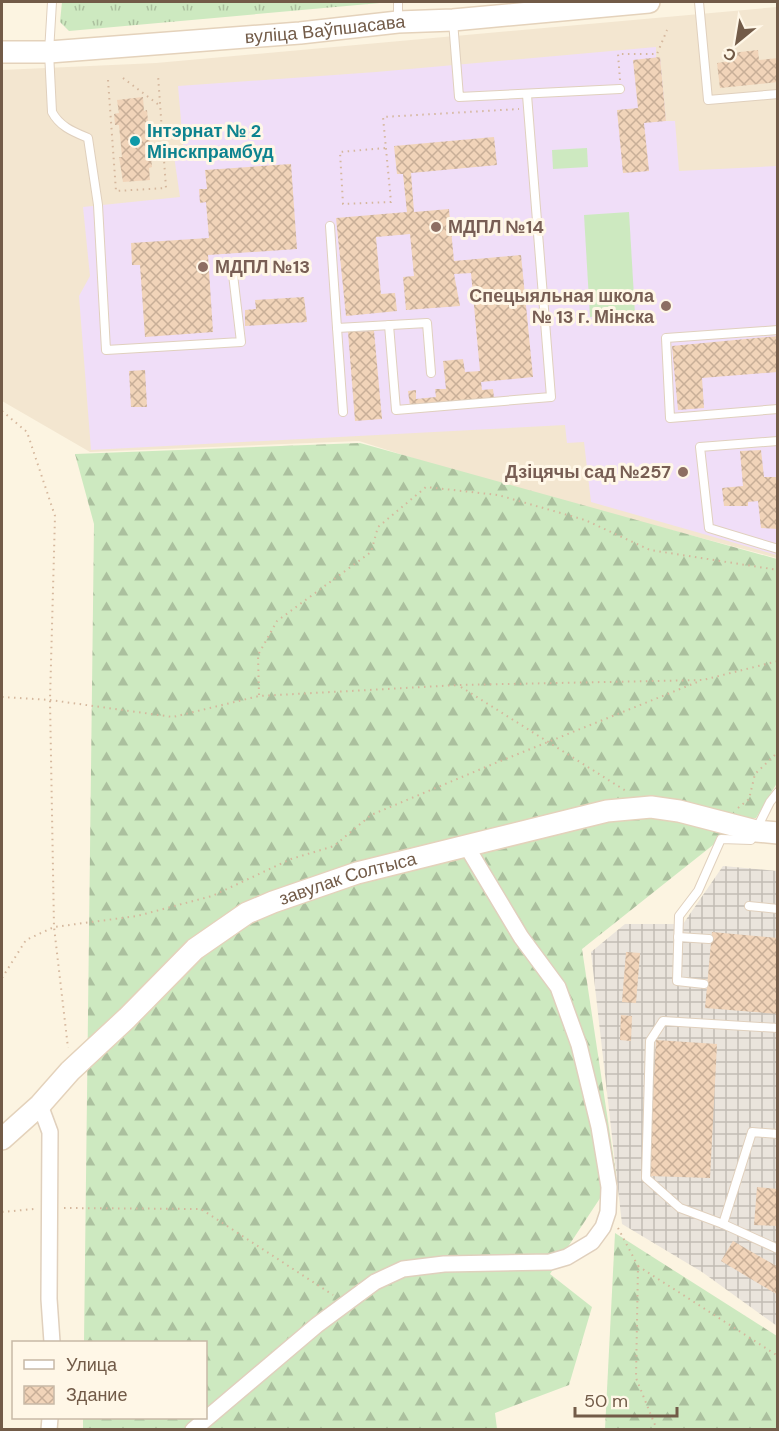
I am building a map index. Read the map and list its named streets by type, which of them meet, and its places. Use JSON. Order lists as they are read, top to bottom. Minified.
{"streets":{"street":["вуліца Ваўпшасава","завулак Солтыса"]},"places":["Інтэрнат № 2 Мінскпрамбуд","МДПЛ №14","МДПЛ №13","Спецыяльная школа № 13 г. Мінска","Дзіцячы сад №257"],"legend":["Улица","Здание"],"scale_bar":"50 m","north":"bottom left"}
